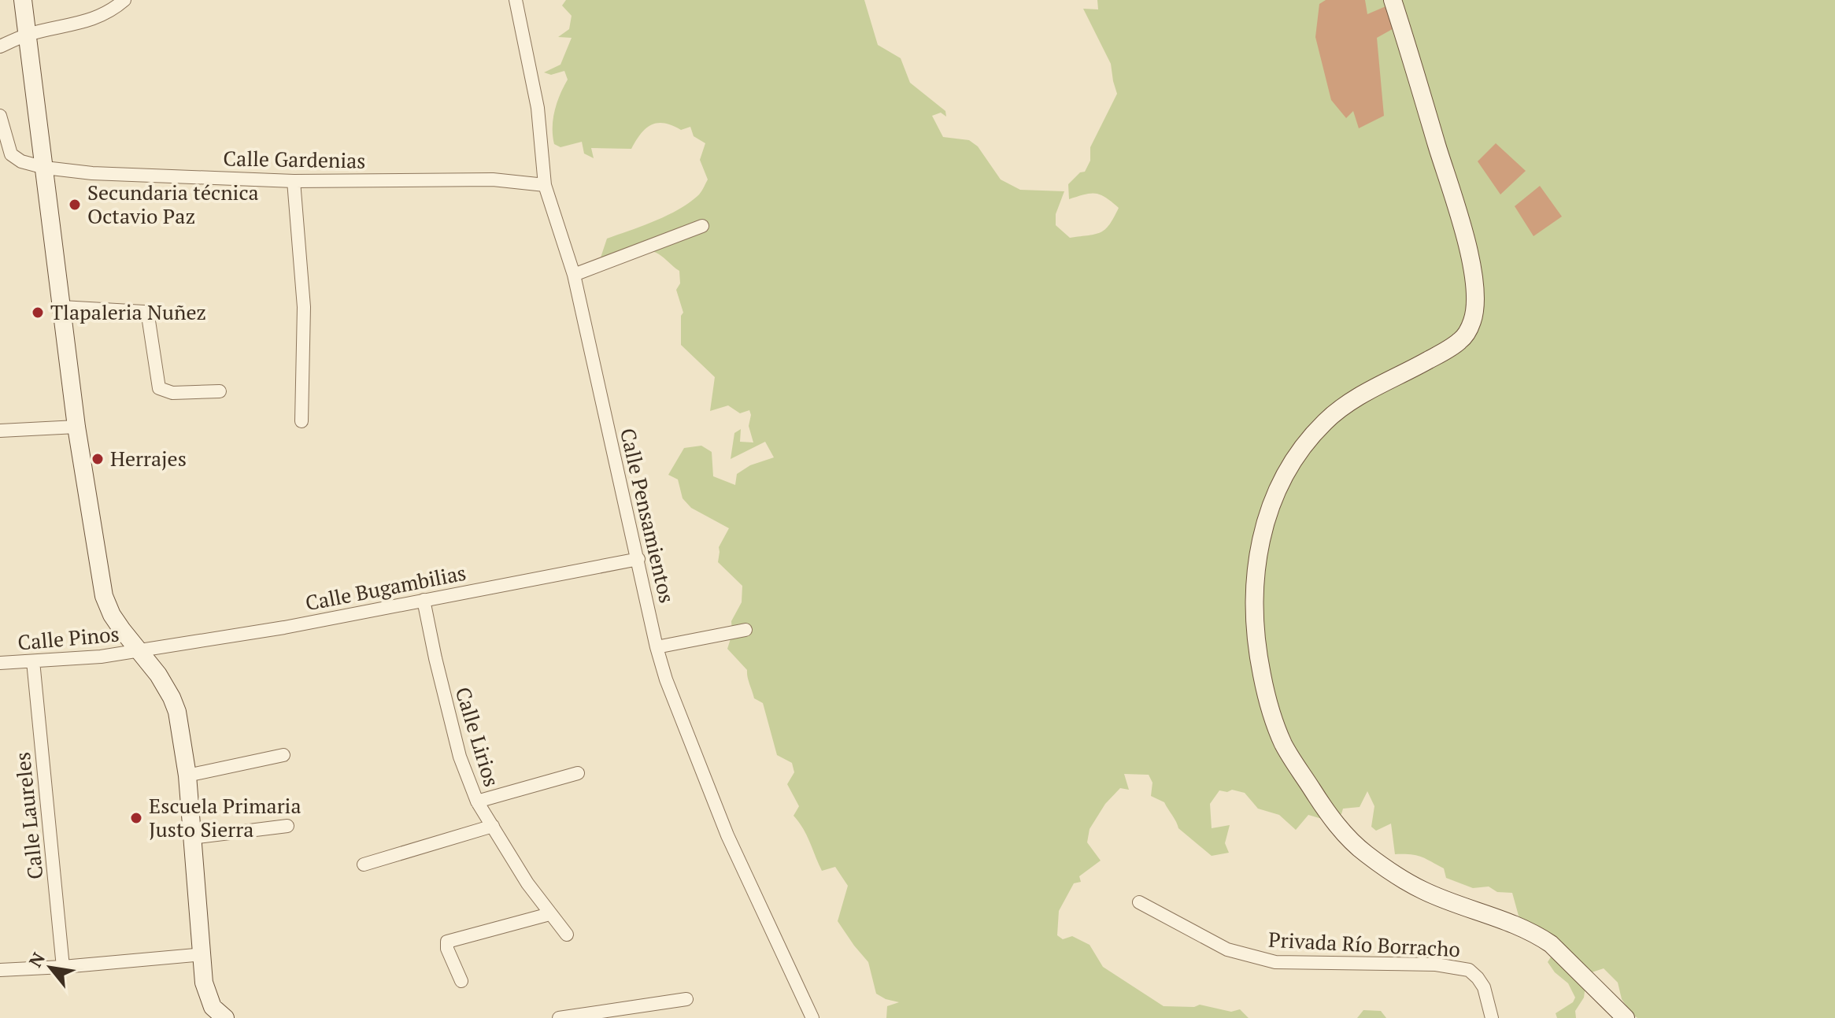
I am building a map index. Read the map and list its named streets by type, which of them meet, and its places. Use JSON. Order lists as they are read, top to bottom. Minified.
{"streets":{"street":["Calle Gardenias","Calle Pensamientos","Calle Bugambilias","Calle Pinos","Calle Lirios","Calle Laureles","Privada Río Borracho"]},"crossings":[["Calle Gardenias","Calle Pensamientos"],["Calle Pensamientos","Calle Bugambilias"],["Calle Bugambilias","Calle Pinos"],["Calle Bugambilias","Calle Lirios"],["Calle Pinos","Calle Laureles"]],"places":["Secundaria técnica Octavio Paz","Tlapaleria Nuñez","Herrajes","Escuela Primaria Justo Sierra"],"north":"top left"}
